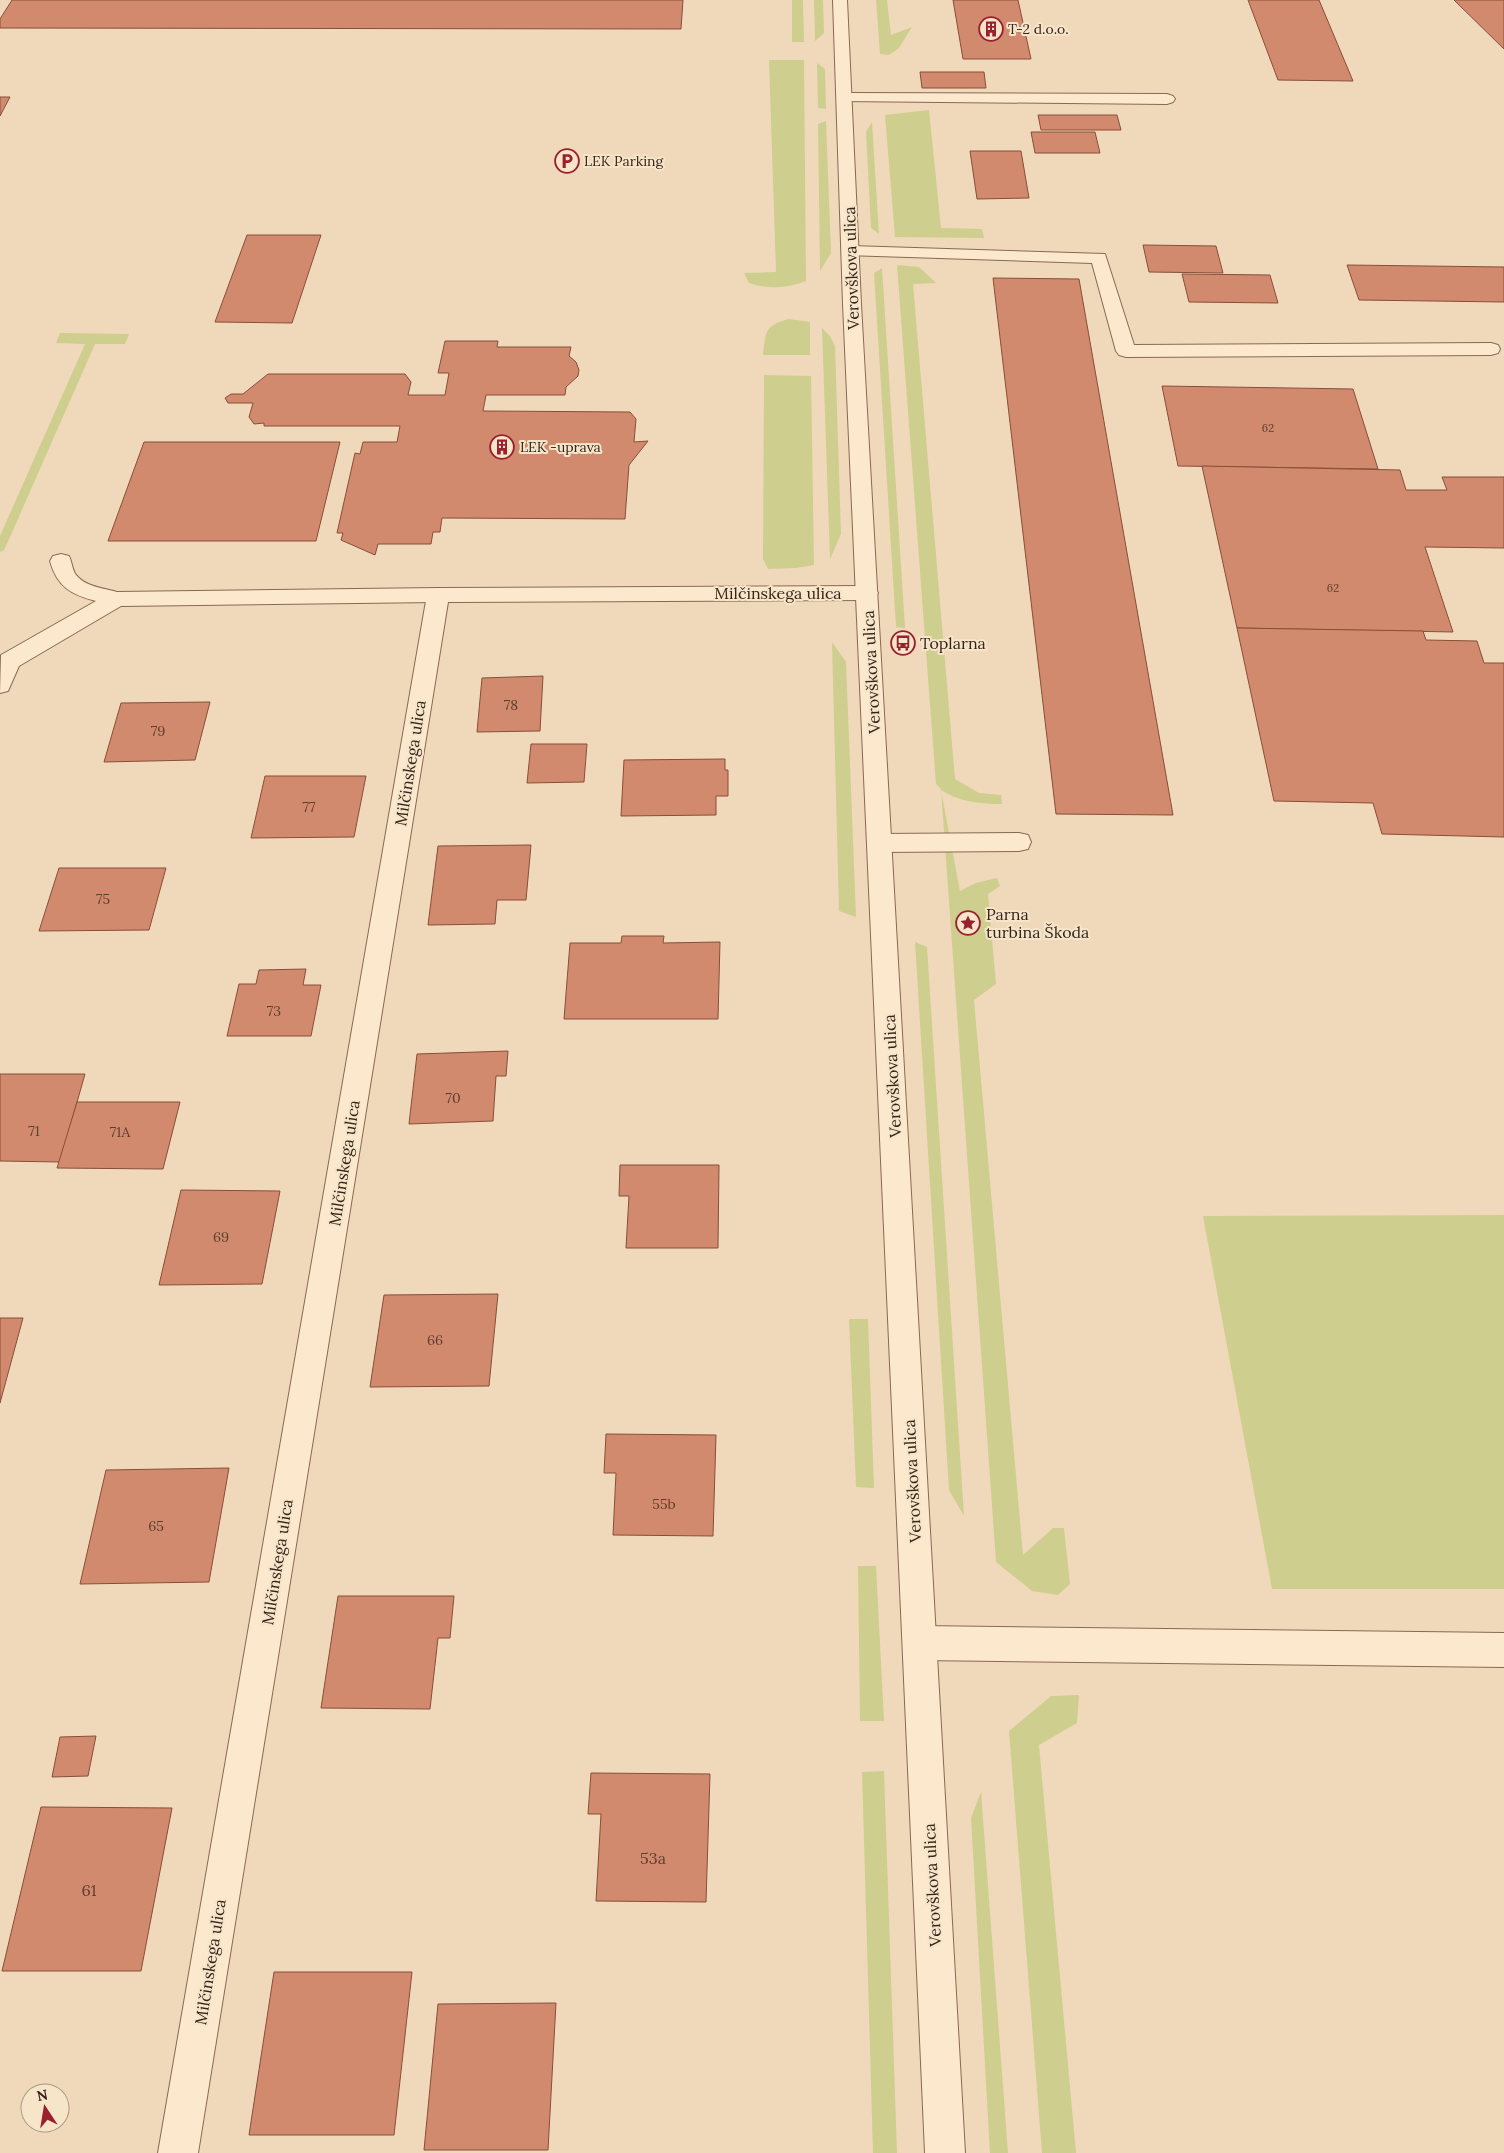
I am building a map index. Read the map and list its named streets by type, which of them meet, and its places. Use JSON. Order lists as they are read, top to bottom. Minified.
{"streets":{"street":["Verovškova ulica","Milčinskega ulica"]},"crossings":[["Verovškova ulica","Milčinskega ulica"]],"places":{"building":["T-2 d.o.o.","LEK -uprava"],"parking":["LEK Parking"],"bus stop":["Toplarna"],"place":["Parna turbina Škoda"]},"house_numbers":["62","62","78","79","77","75","73","70","71","71A","69","66","55b","65","53a","61"],"north":"top"}
